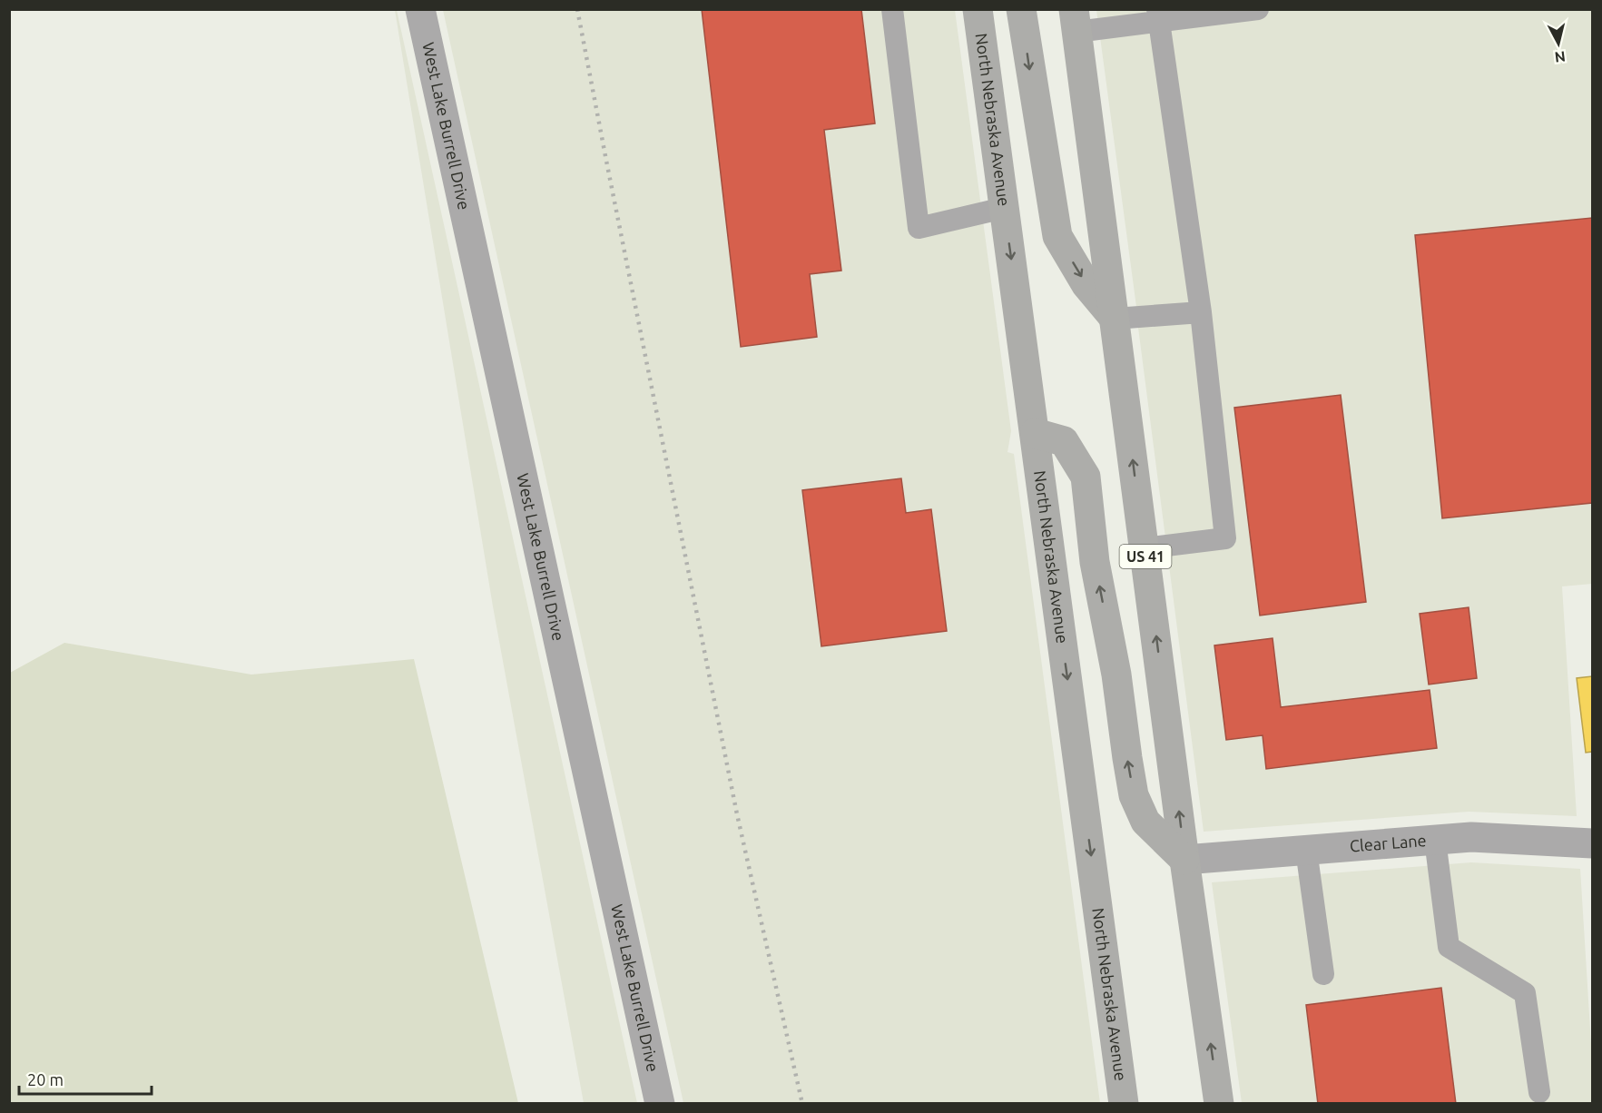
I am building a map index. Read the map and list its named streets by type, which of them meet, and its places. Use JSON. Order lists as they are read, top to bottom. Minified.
{"streets":{"main road":["North Nebraska Avenue","US 41"],"street":["West Lake Burrell Drive","Clear Lane"]},"crossings":[["US 41","Clear Lane"]],"scale_bar":"20 m","north":"bottom"}
